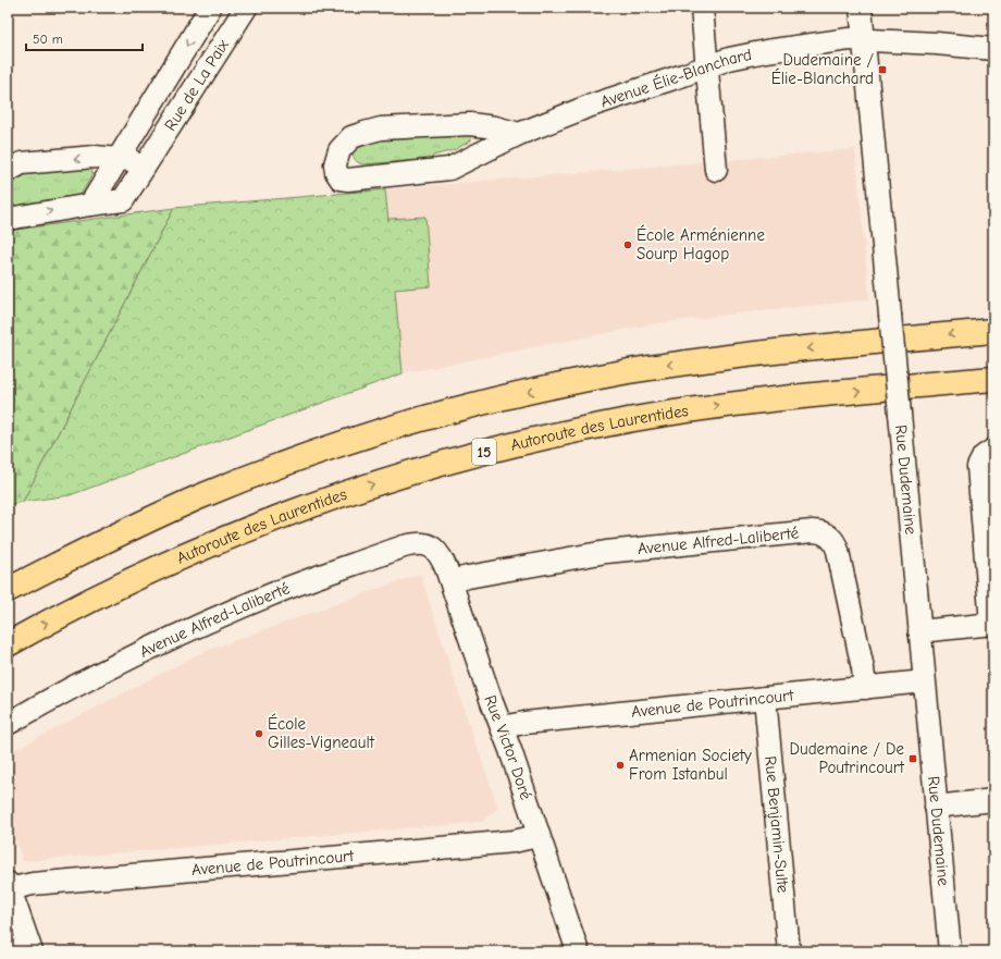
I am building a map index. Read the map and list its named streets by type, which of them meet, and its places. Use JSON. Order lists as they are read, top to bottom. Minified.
{"streets":{"highway":["Autoroute des Laurentides","15"],"street":["Avenue Élie-Blanchard","Rue de La Paix","Rue Dudemaine","Avenue Alfred-Laliberté","Avenue de Poutrincourt","Rue Victor Doré","Rue Benjamin-Sulte"]},"crossings":[["Avenue Élie-Blanchard","Rue Dudemaine"],["Rue Dudemaine","Avenue de Poutrincourt"],["Avenue Alfred-Laliberté","Avenue de Poutrincourt"],["Avenue Alfred-Laliberté","Rue Victor Doré"],["Avenue de Poutrincourt","Rue Victor Doré"],["Avenue de Poutrincourt","Rue Benjamin-Sulte"]],"places":{"transit":["Dudemaine / Élie-Blanchard","Dudemaine / De Poutrincourt"],"other":["École Arménienne Sourp Hagop","École Gilles-Vigneault","Armenian Society From Istanbul"]},"scale_bar":"50 m"}
